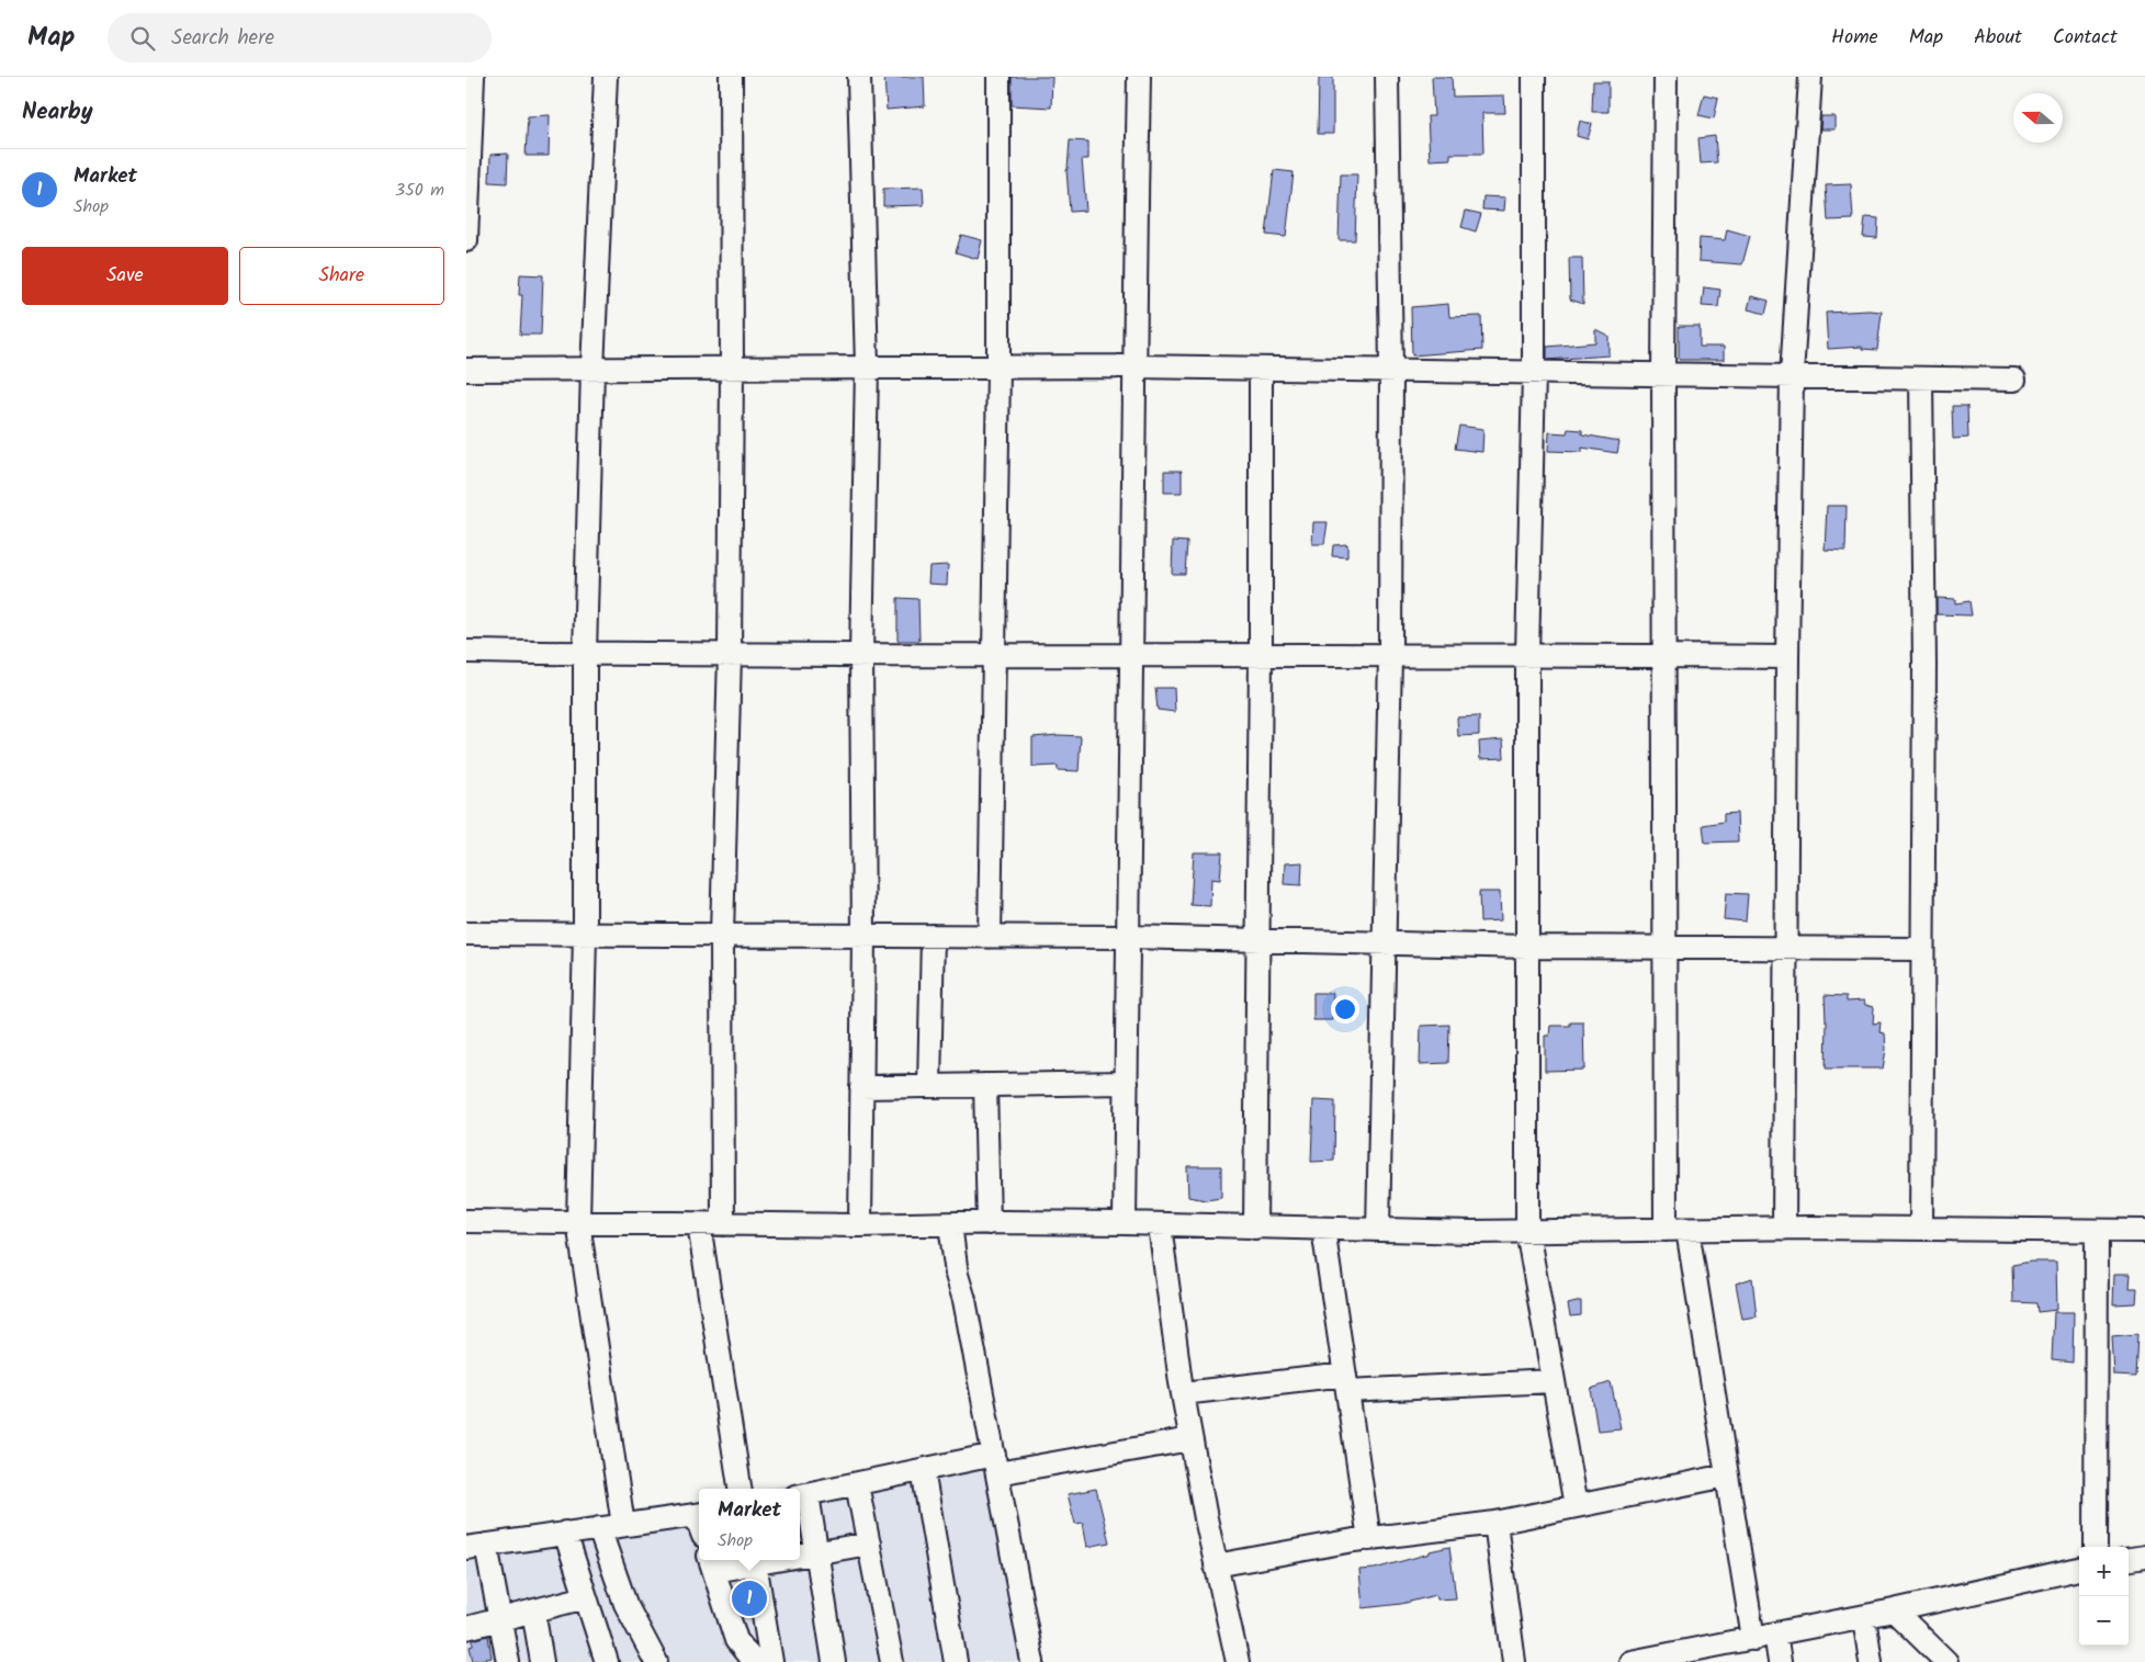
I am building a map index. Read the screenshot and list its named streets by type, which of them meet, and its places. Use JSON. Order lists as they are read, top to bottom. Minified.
{"north":"left","page":{"header":"Map","search":"Search here","nav":["Home","Map","About","Contact"],"heading":"Nearby","list":[{"mark":"1","name":"Market","note":"Shop","value":"350 m"}],"buttons":["Save","Share"],"popup":["Market","Shop"],"map_buttons":["+","−"],"pins":"1"}}
